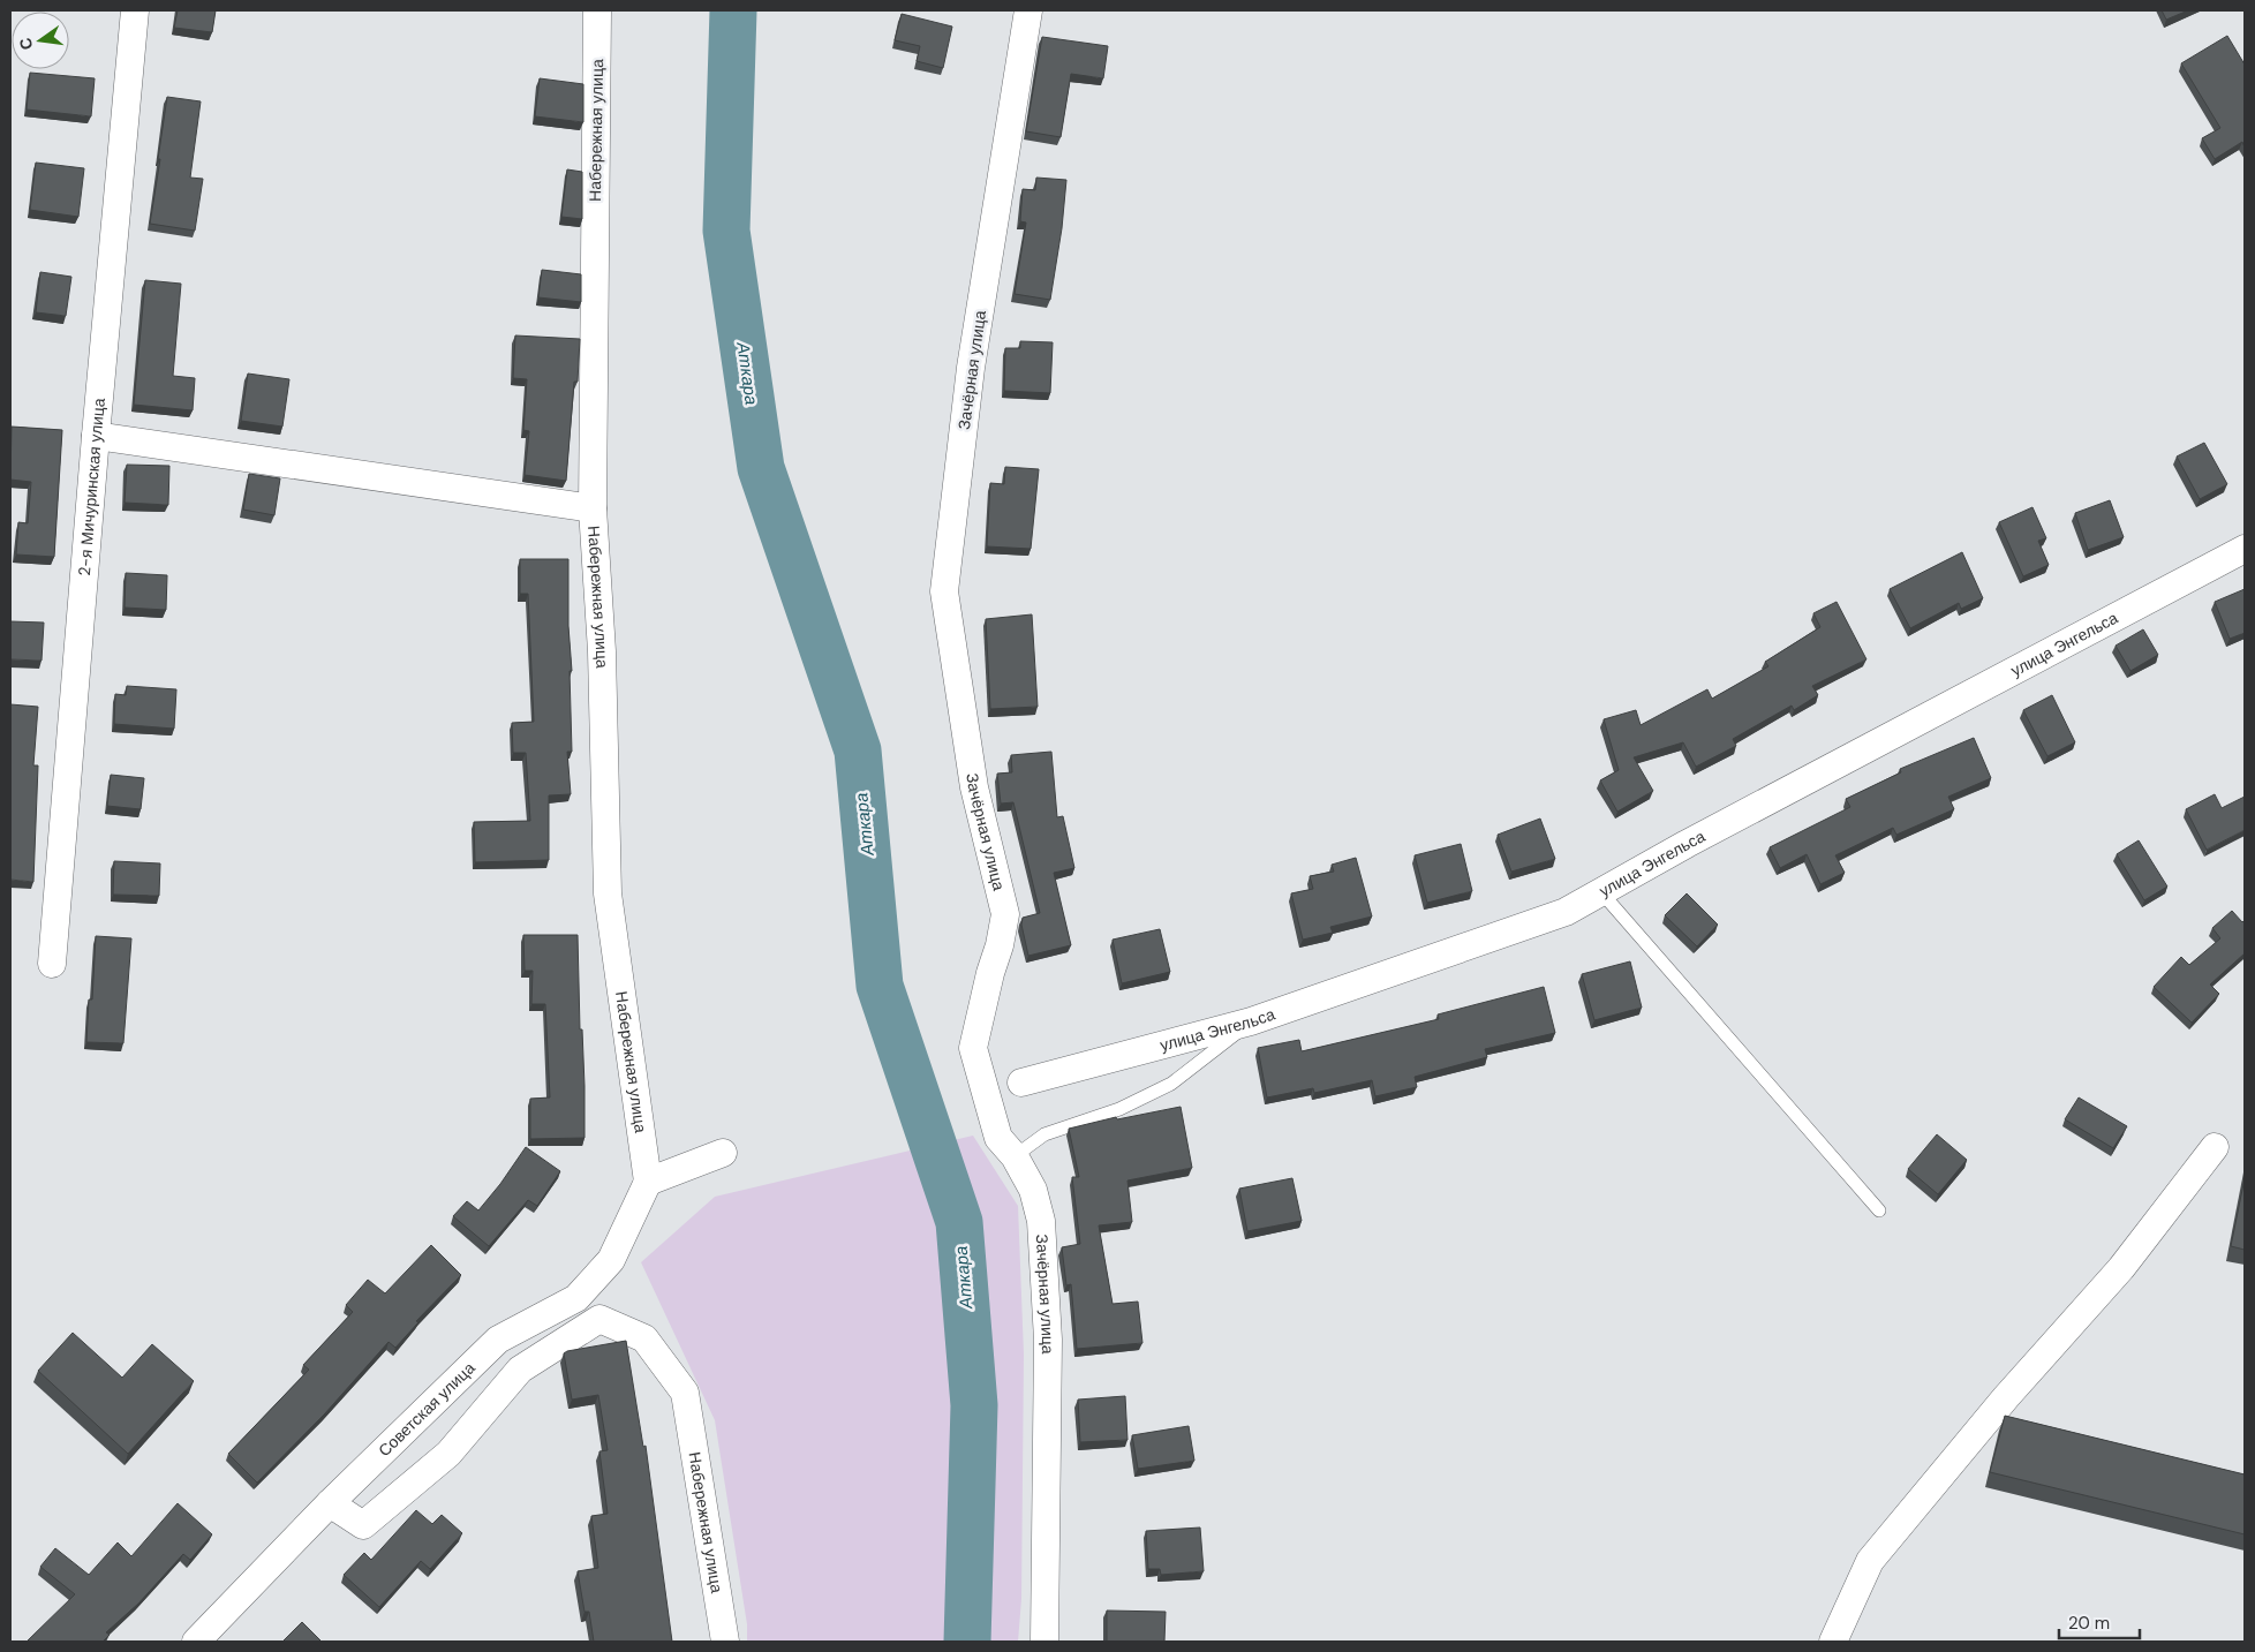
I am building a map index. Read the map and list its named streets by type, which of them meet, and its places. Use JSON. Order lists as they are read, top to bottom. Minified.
{"streets":{"street":["Набережная улица","Зачёрная улица","2-я Мичуринская улица","улица Энгельса","Советская улица"]},"crossings":[["Набережная улица","Советская улица"]],"water":["Аткара"],"scale_bar":"20 m","north":"left"}
